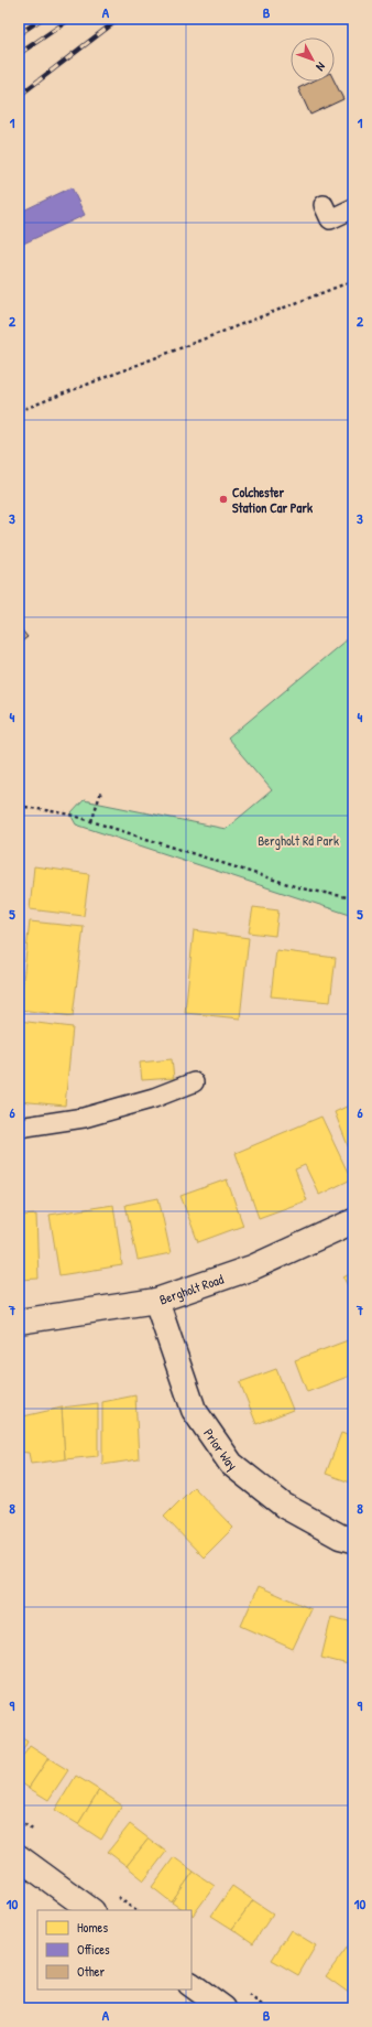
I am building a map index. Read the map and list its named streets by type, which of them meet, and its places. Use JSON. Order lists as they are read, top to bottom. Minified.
{"streets":{"street":["Bergholt Road","Prior Way"]},"crossings":[["Bergholt Road","Prior Way"]],"parks":["Bergholt Rd Park"],"places":["Colchester Station Car Park"],"legend":["Homes","Offices","Other"],"north":"bottom right","grid":{"columns":["A","B"],"rows":["1","2","3","4","5","6","7","8","9","10"]}}
